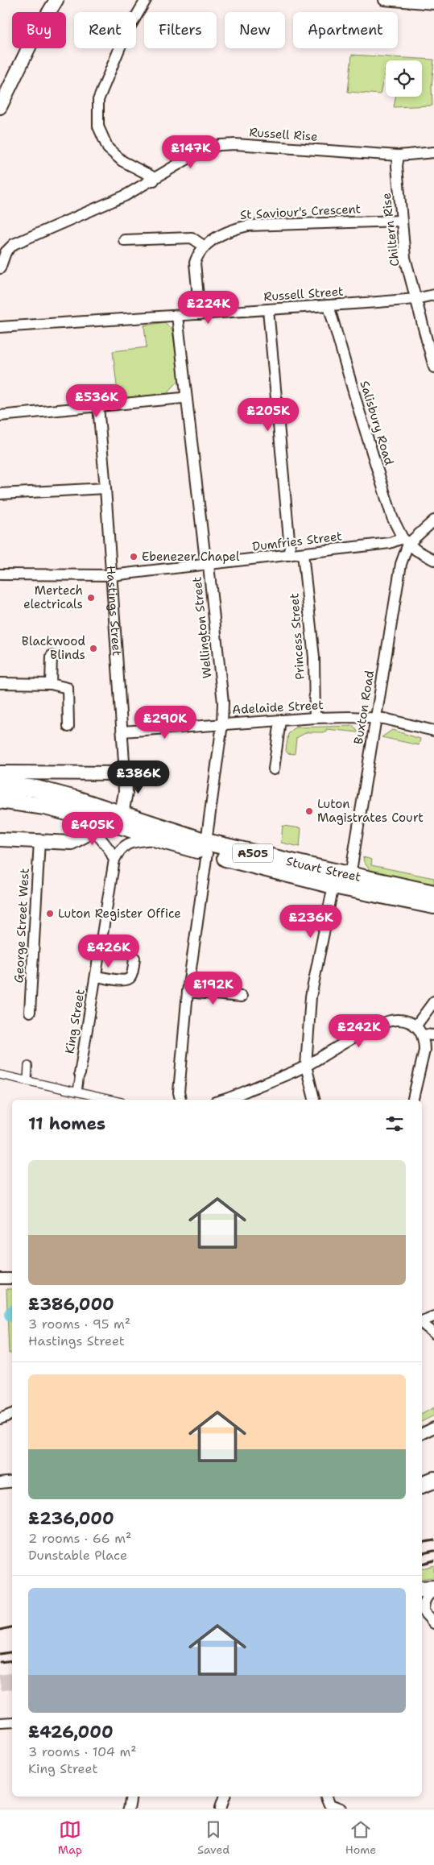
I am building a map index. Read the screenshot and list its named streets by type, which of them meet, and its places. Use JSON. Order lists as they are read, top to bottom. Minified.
{"streets":{"highway":["A505","Stuart Street"],"main road":["Hastings Street"],"street":["Russell Rise","St Saviour's Crescent","Chiltern Rise","Russell Street","Salisbury Road","Dumfries Street","Wellington Street","Princess Street","Adelaide Street","Buxton Road","George Street West","King Street"]},"crossings":[["Russell Rise","Chiltern Rise"],["St Saviour's Crescent","Chiltern Rise"],["St Saviour's Crescent","Russell Street"],["Chiltern Rise","Russell Street"],["Russell Street","Salisbury Road"],["Russell Street","Wellington Street"],["Salisbury Road","Dumfries Street"],["Salisbury Road","Buxton Road"],["Dumfries Street","Hastings Street"],["Dumfries Street","Wellington Street"],["Dumfries Street","Princess Street"],["Dumfries Street","Buxton Road"],["Hastings Street","Adelaide Street"],["Hastings Street","Stuart Street"],["Wellington Street","Adelaide Street"],["Wellington Street","Stuart Street"],["Princess Street","Adelaide Street"],["Adelaide Street","Buxton Road"],["Buxton Road","Stuart Street"],["A505","Stuart Street"]],"places":["Ebenezer Chapel","Mertech electricals","Blackwood Blinds","Luton Magistrates Court","Luton Register Office"],"page":{"chip":["Buy","Rent","Filters","New","Apartment"],"price":["£147K","£224K","£536K","£205K","£290K","£386K","£405K","£236K","£426K","£192K","£242K"],"heading":"11 homes","list":[{"name":"£386,000","note":"3 rooms · 95 m² · Hastings Street"},{"name":"£236,000","note":"2 rooms · 66 m² · Dunstable Place"},{"name":"£426,000","note":"3 rooms · 104 m² · King Street"}],"tabs":["Map","Saved","Home"]}}
